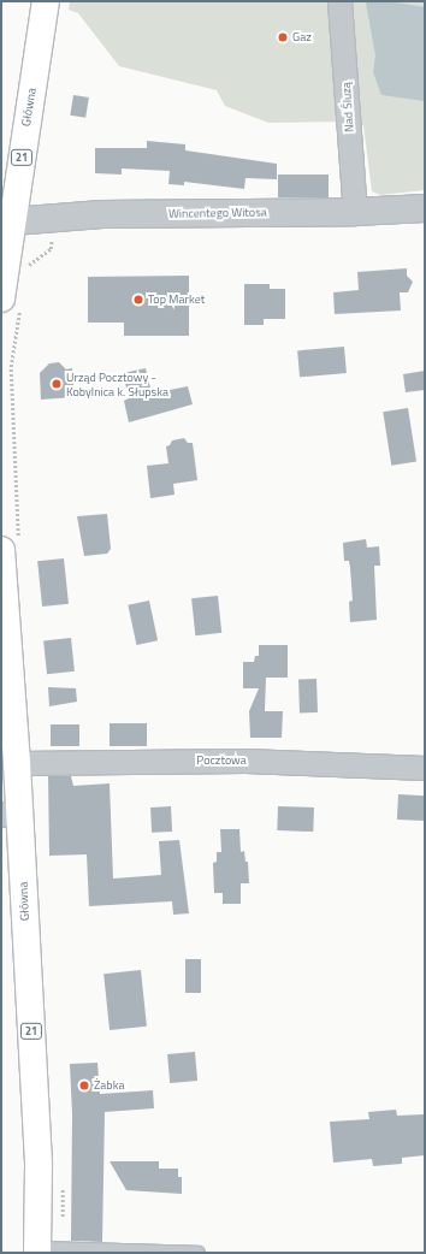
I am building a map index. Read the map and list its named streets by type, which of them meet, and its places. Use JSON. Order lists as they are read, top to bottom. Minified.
{"streets":{"main road":["Główna","21"],"street":["Nad Śluzą","Wincentego Witosa","Pocztowa"]},"crossings":[["Główna","Wincentego Witosa"],["Główna","Pocztowa"],["Nad Śluzą","Wincentego Witosa"]],"places":["Gaz","Top Market","Urząd Pocztowy - Kobylnica k. Słupska","Żabka"]}
